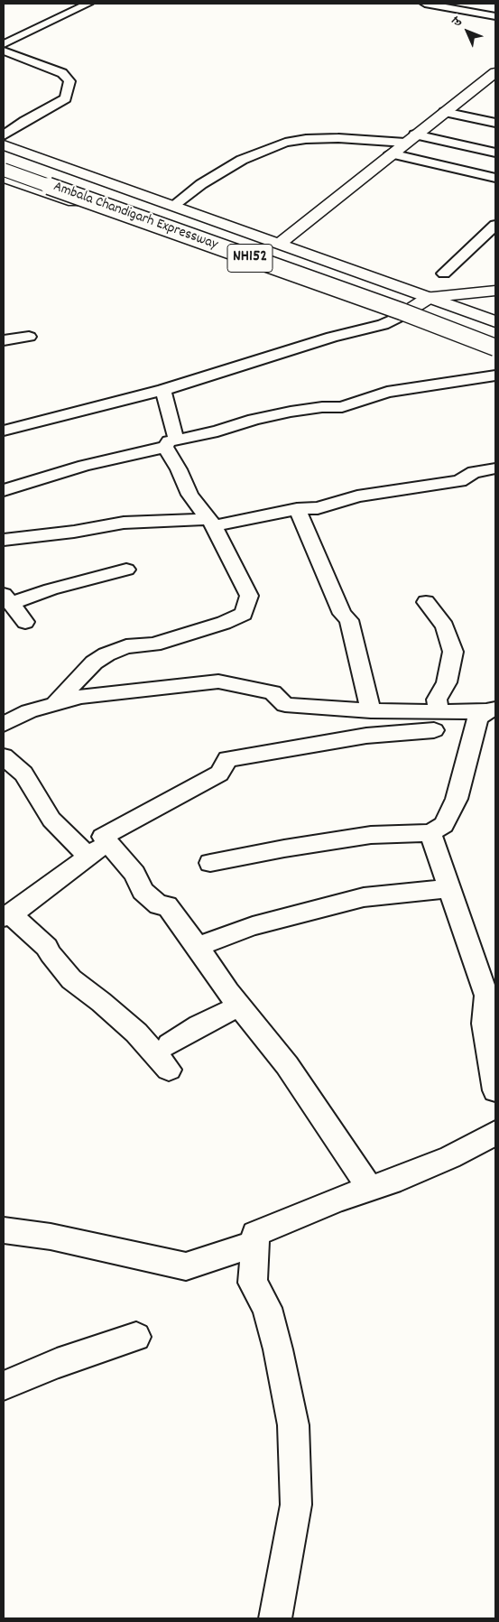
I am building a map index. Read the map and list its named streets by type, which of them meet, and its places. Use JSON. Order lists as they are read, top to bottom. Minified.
{"streets":{"main road":["Ambala Chandigarh Expressway","NH152"]},"north":"top left"}
